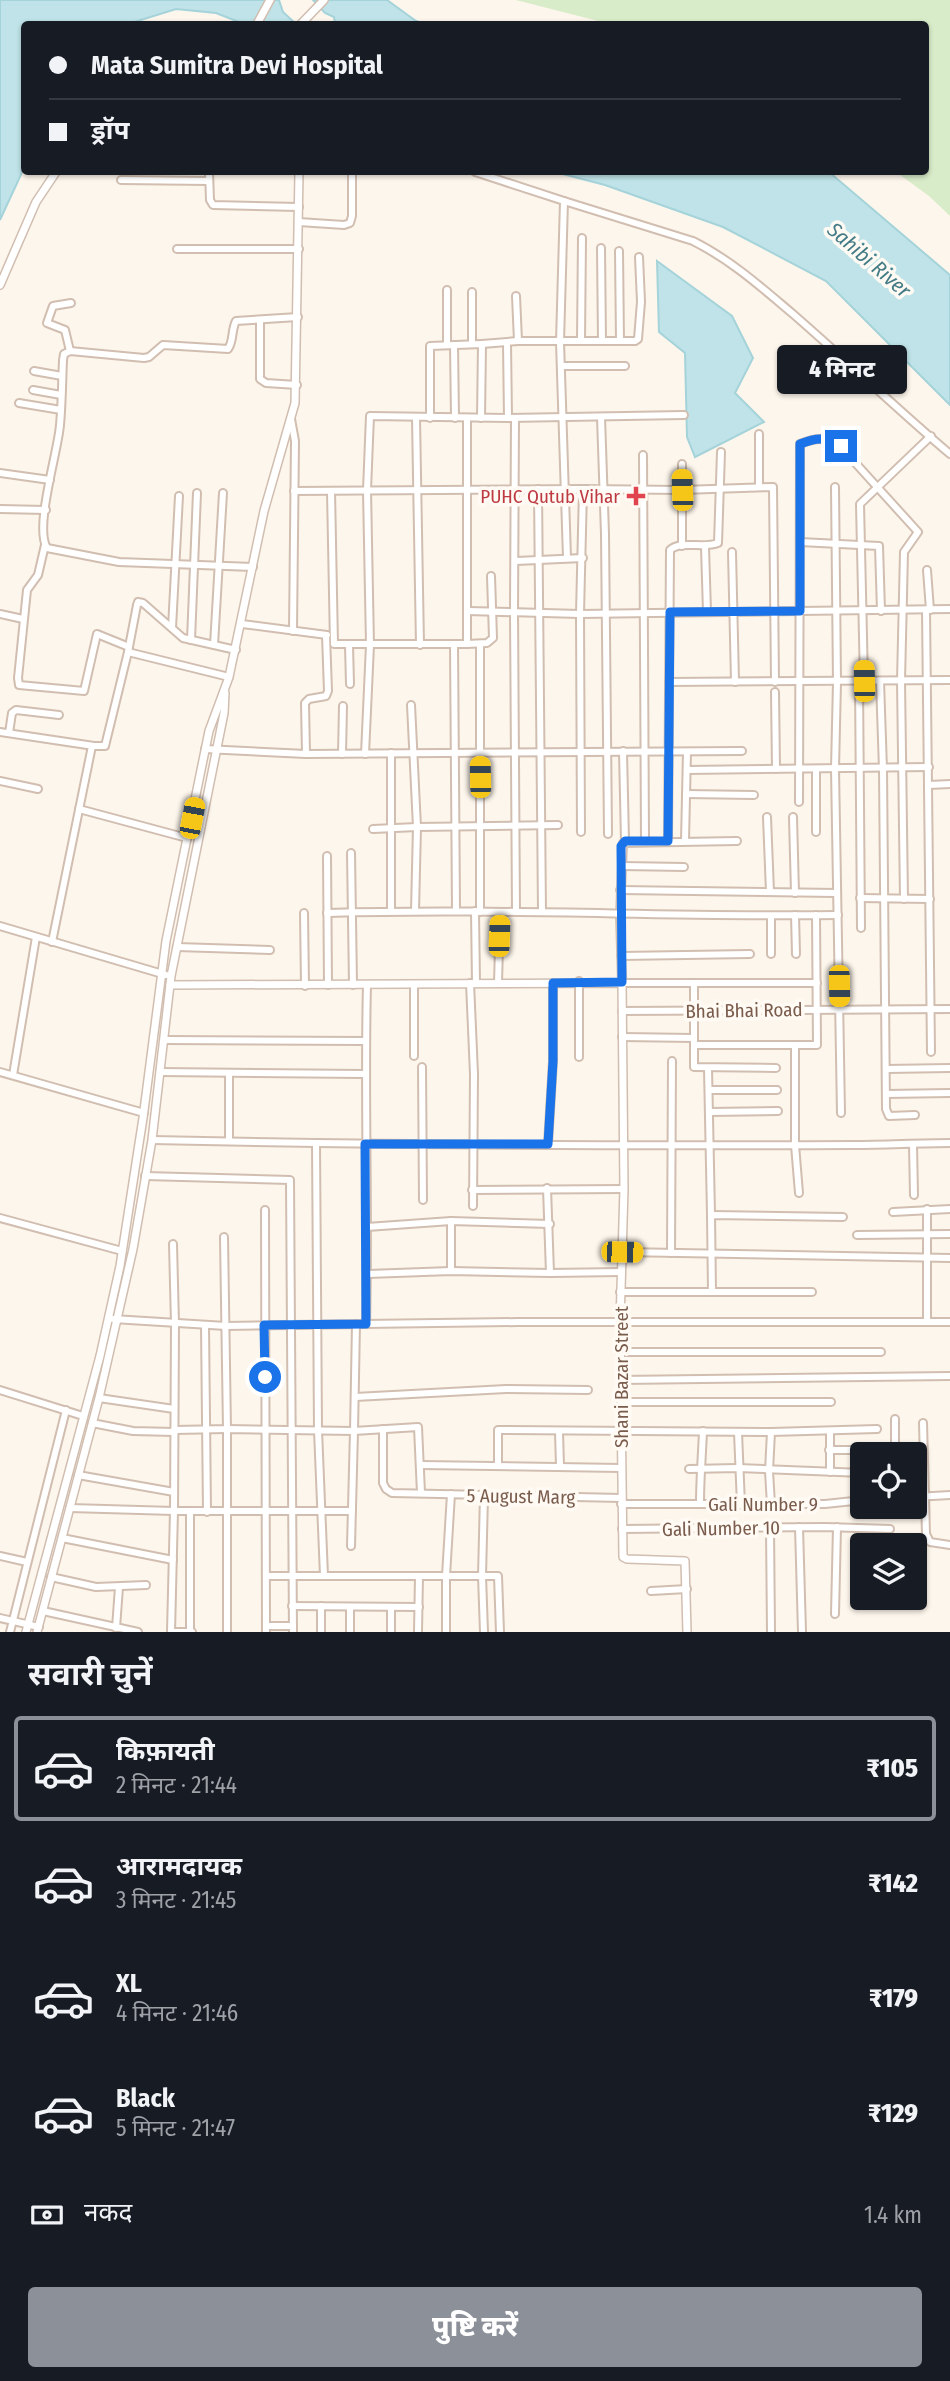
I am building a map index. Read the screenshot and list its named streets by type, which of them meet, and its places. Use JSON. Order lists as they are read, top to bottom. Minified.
{"streets":{"street":["Bhai Bhai Road","Shani Bazar Street","5 August Marg","Gali Number 9","Gali Number 10"]},"crossings":[["Bhai Bhai Road","Shani Bazar Street"],["Shani Bazar Street","5 August Marg"],["Shani Bazar Street","Gali Number 9"],["Shani Bazar Street","Gali Number 10"],["5 August Marg","Gali Number 9"]],"water":["Sahibi River"],"places":{"health":["PUHC Qutub Vihar"]},"page":{"banner":["Mata Sumitra Devi Hospital","ड्रॉप"],"bubble":"4 मिनट","heading":"सवारी चुनें","list":[{"name":"किफ़ायती","note":"2 मिनट · 21:44","value":"₹105"},{"name":"आरामदायक","note":"3 मिनट · 21:45","value":"₹142"},{"name":"XL","note":"4 मिनट · 21:46","value":"₹179"},{"name":"Black","note":"5 मिनट · 21:47","value":"₹129"}],"pay":["नकद","1.4 km"],"buttons":"पुष्टि करें"}}
